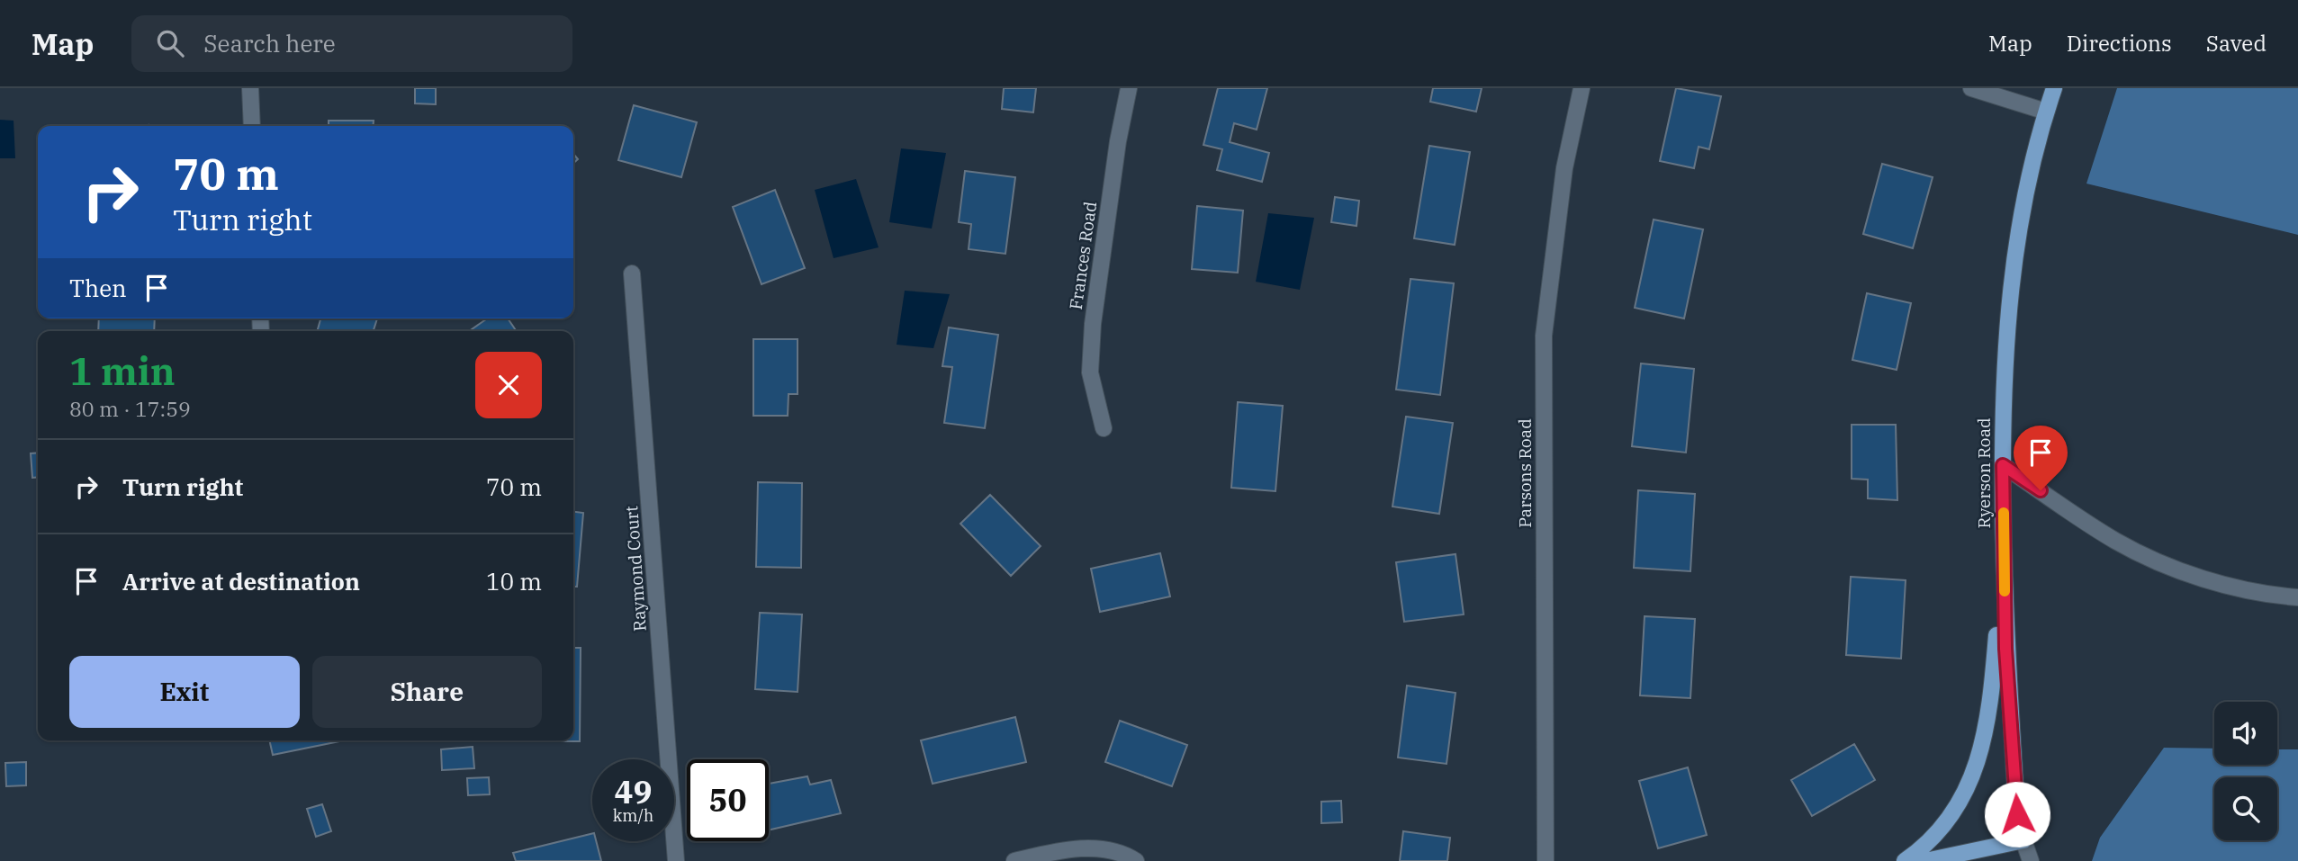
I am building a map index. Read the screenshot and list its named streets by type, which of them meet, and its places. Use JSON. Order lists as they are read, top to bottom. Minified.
{"streets":{"main road":["Ryerson Road"],"street":["Frances Road","Parsons Road","Raymond Court"]},"page":{"header":"Map","search":"Search here","nav":["Map","Directions","Saved"],"turn":["70 m","Turn right"],"then":"Then","heading":["1 min","80 m · 17:59"],"list":[{"name":"Turn right","value":"70 m"},{"name":"Arrive at destination","value":"10 m"}],"buttons":["Exit","Share"],"speed":"49 km/h","limit":"50"}}
